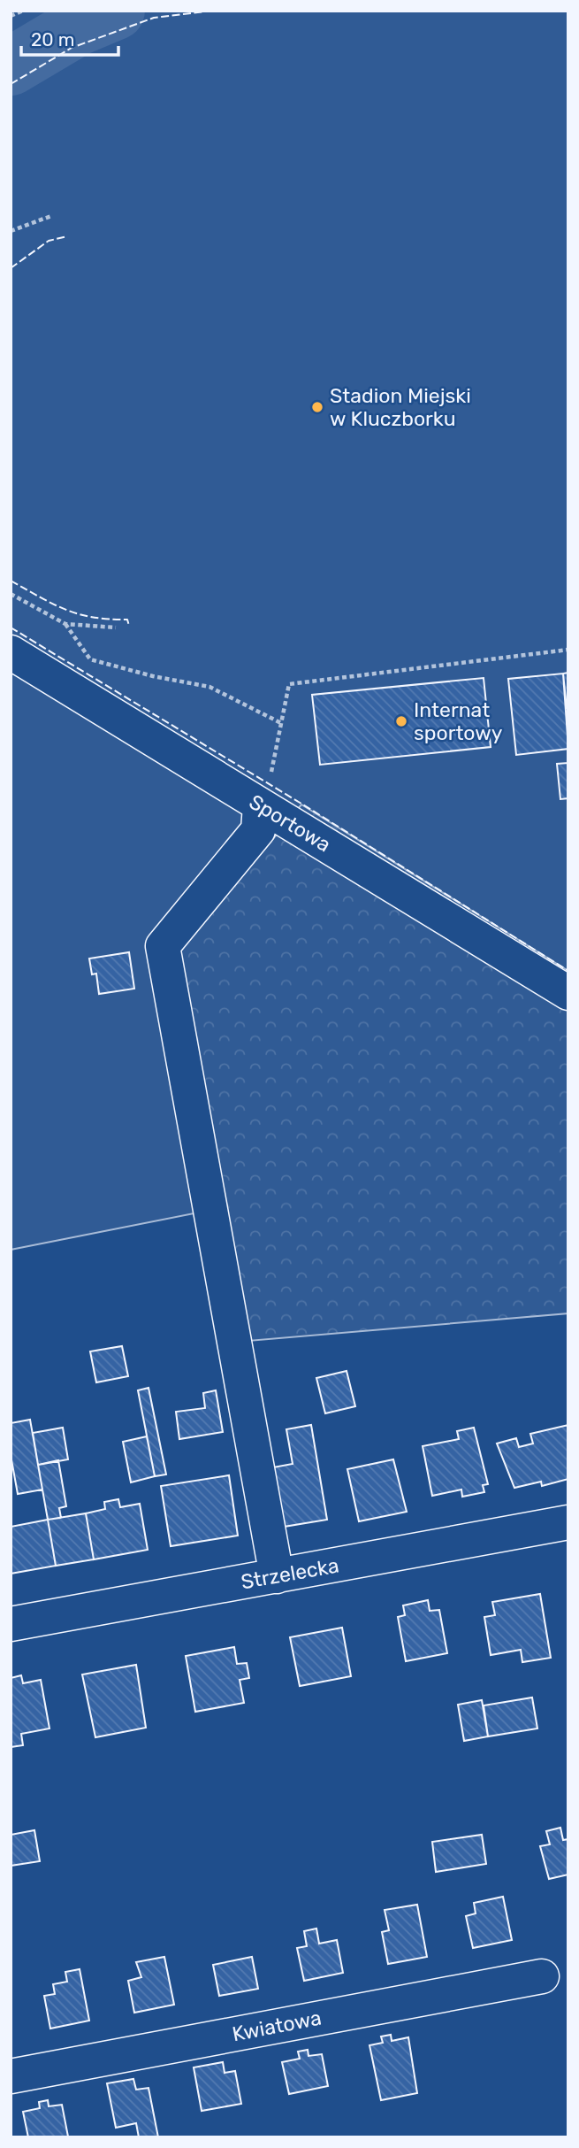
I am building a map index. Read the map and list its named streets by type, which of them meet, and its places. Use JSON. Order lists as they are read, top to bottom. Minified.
{"streets":{"street":["Sportowa","Strzelecka","Kwiatowa"]},"places":["Stadion Miejski w Kluczborku","Internat sportowy"],"scale_bar":"20 m"}
